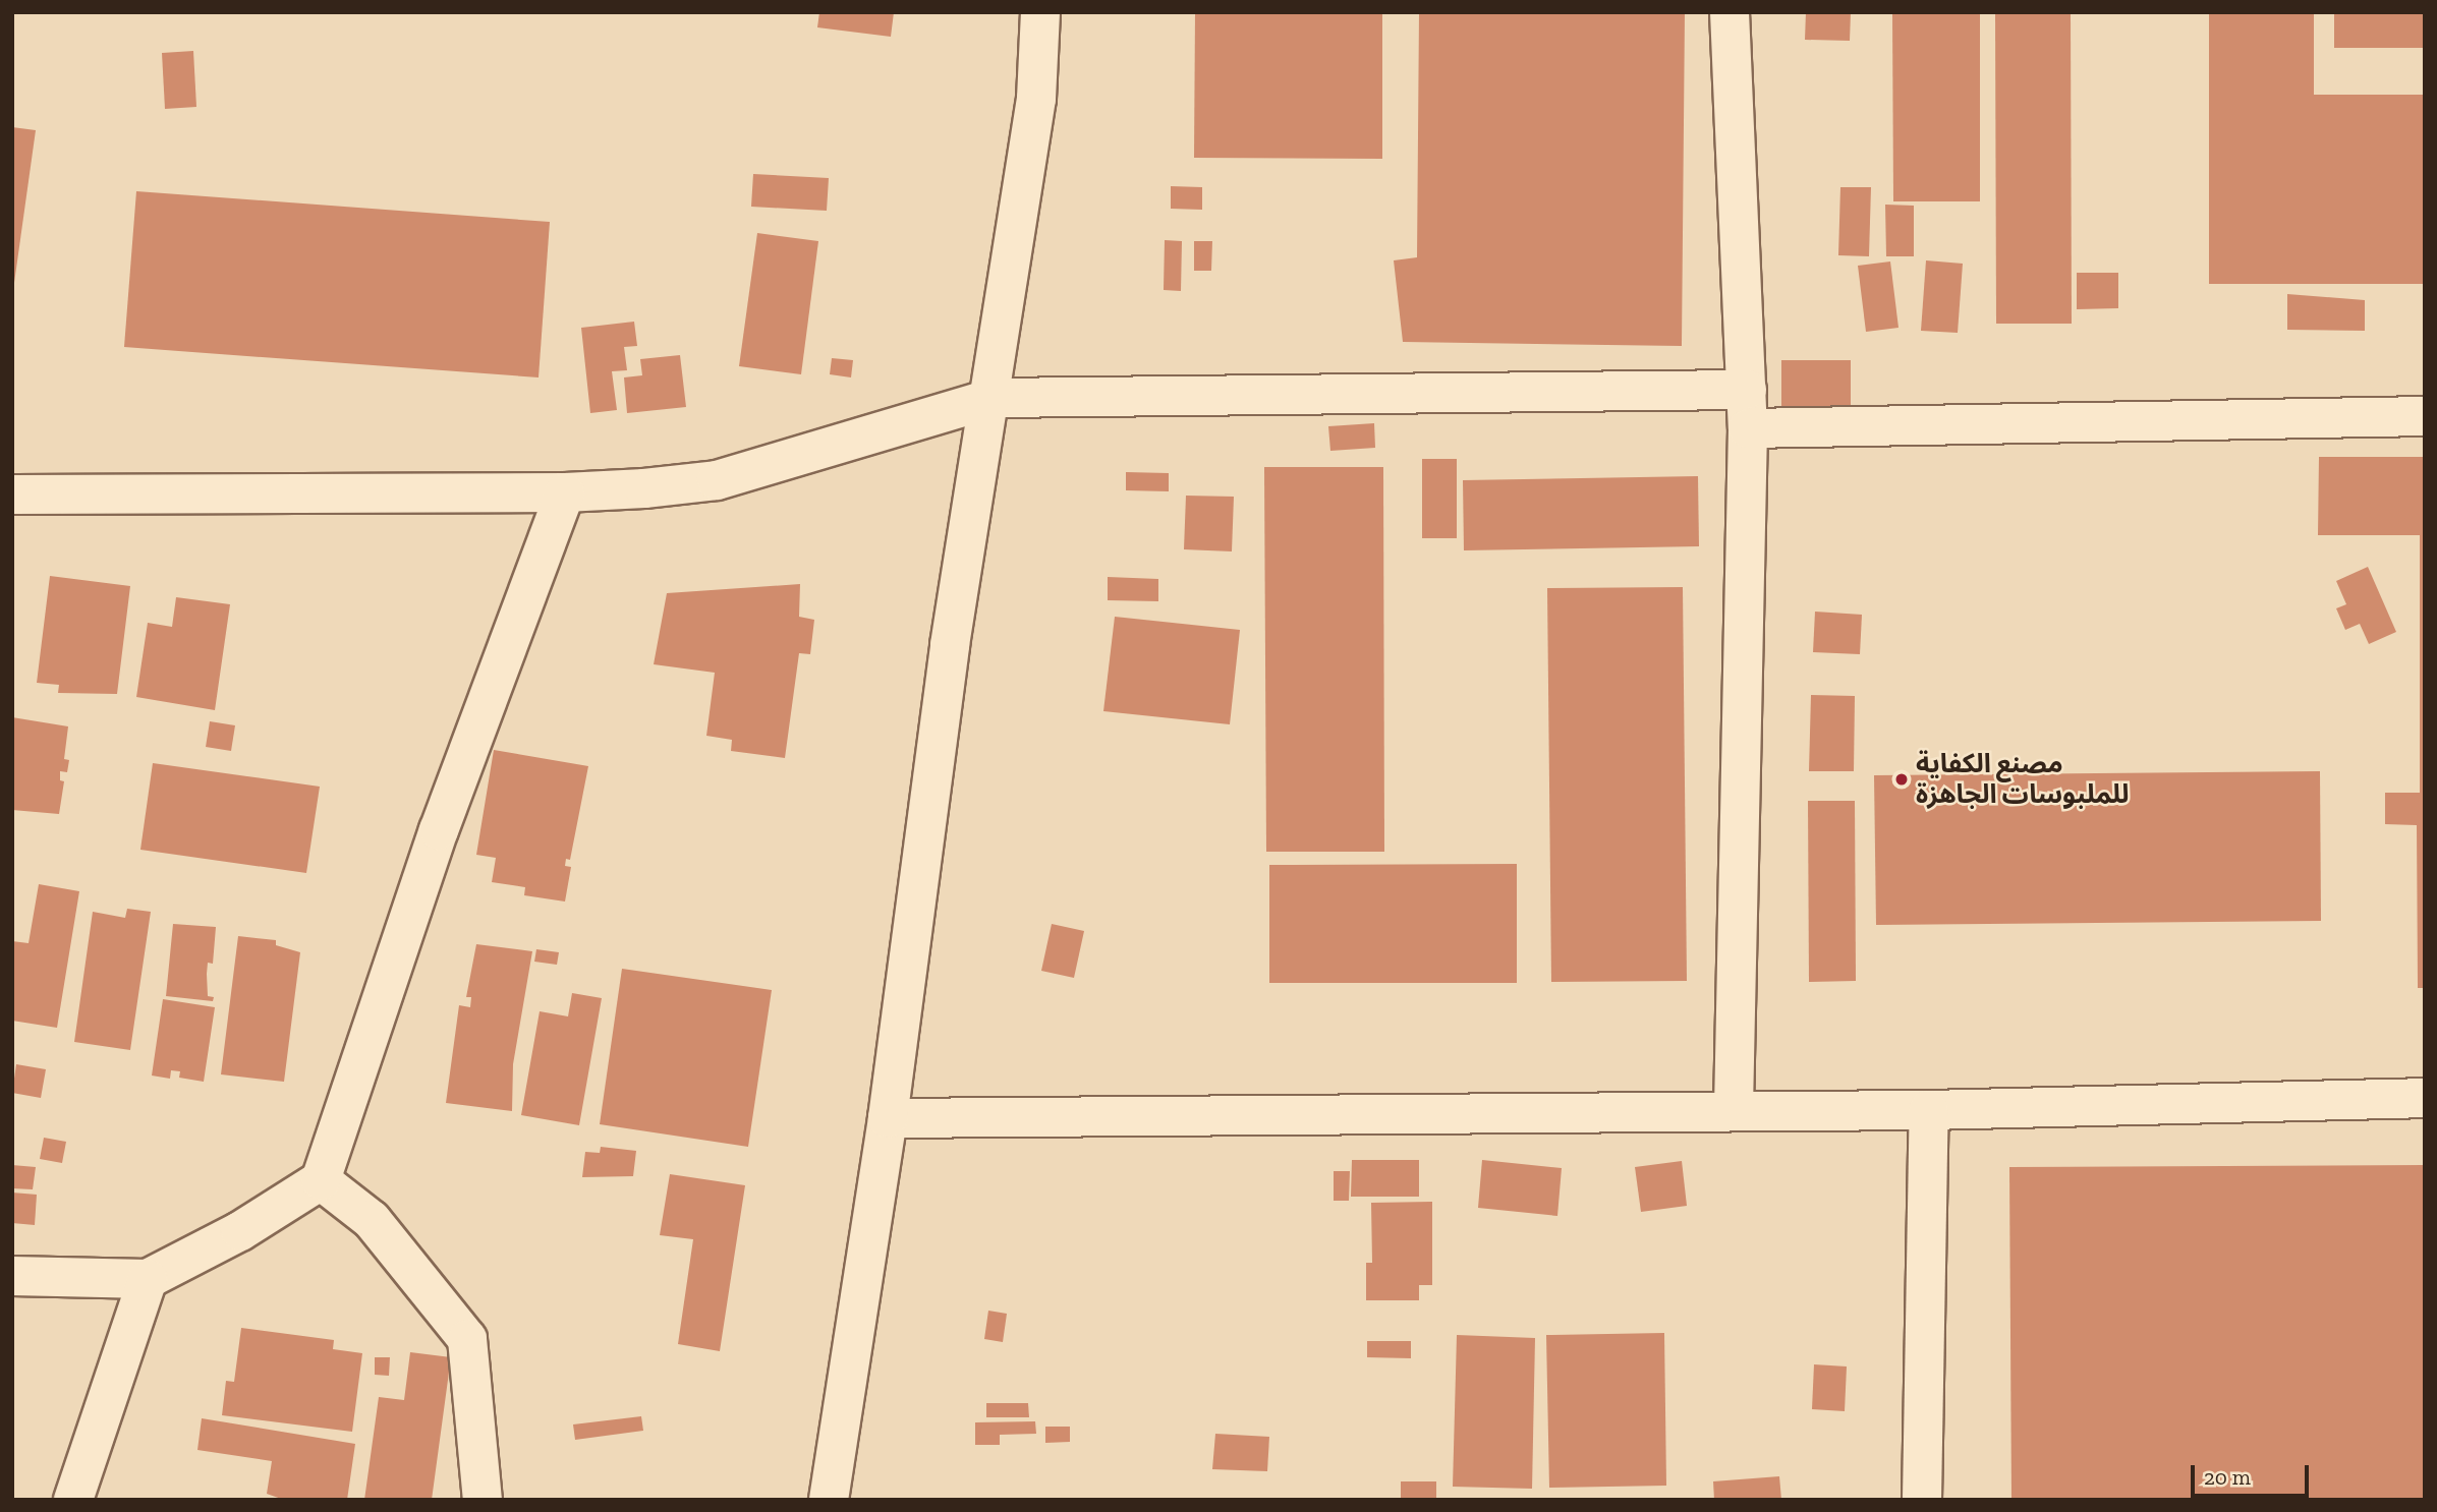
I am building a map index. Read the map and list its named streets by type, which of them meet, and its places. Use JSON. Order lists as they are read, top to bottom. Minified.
{"places":["مصنع الكفاية للملبوسات الجاهزة"],"scale_bar":"20 m"}
